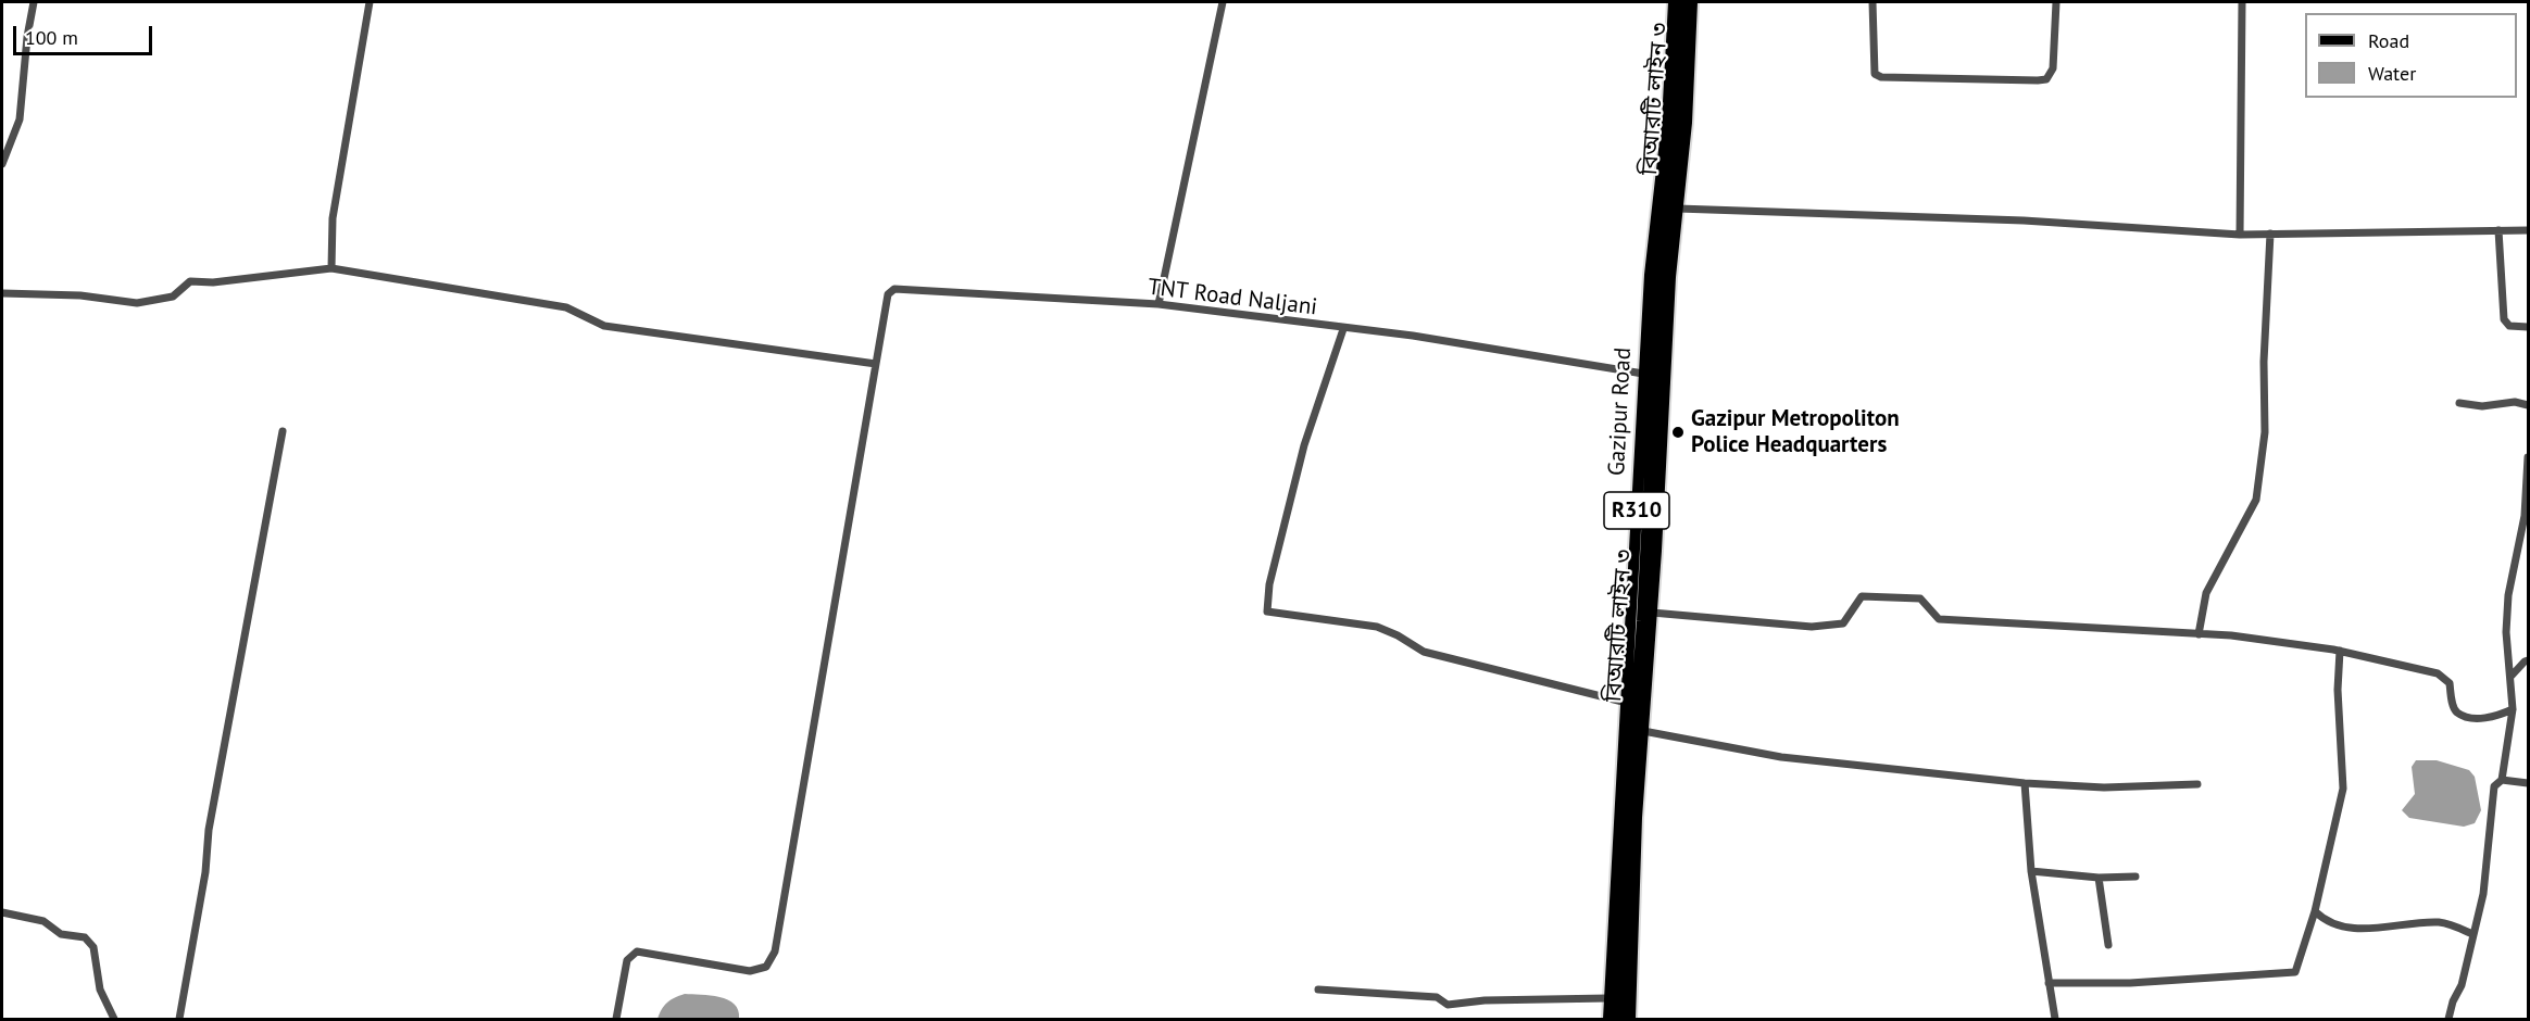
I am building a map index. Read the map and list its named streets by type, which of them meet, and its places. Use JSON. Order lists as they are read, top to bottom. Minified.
{"streets":{"main road":["বিআরটি লাইন ৩","Gazipur Road","R310"],"street":["TNT Road Naljani"]},"crossings":[["TNT Road Naljani","Gazipur Road"]],"places":["Gazipur Metropoliton Police Headquarters"],"legend":["Road","Water"],"scale_bar":"100 m"}
